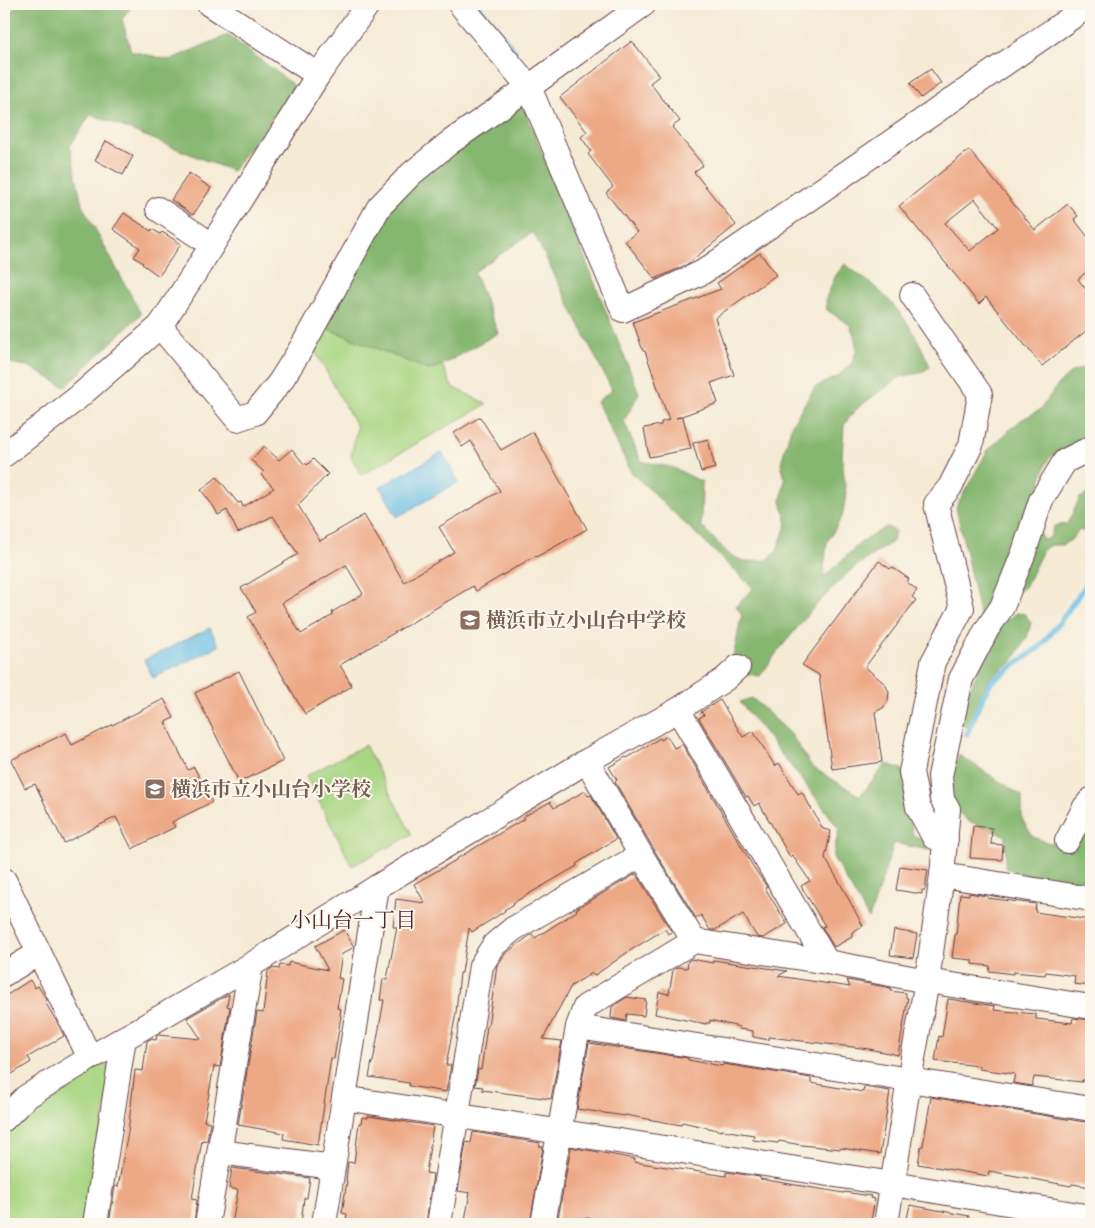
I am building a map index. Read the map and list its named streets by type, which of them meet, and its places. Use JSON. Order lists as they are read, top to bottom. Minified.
{"districts":["小山台一丁目"],"places":{"school or university":["横浜市立小山台中学校","横浜市立小山台小学校"]}}
